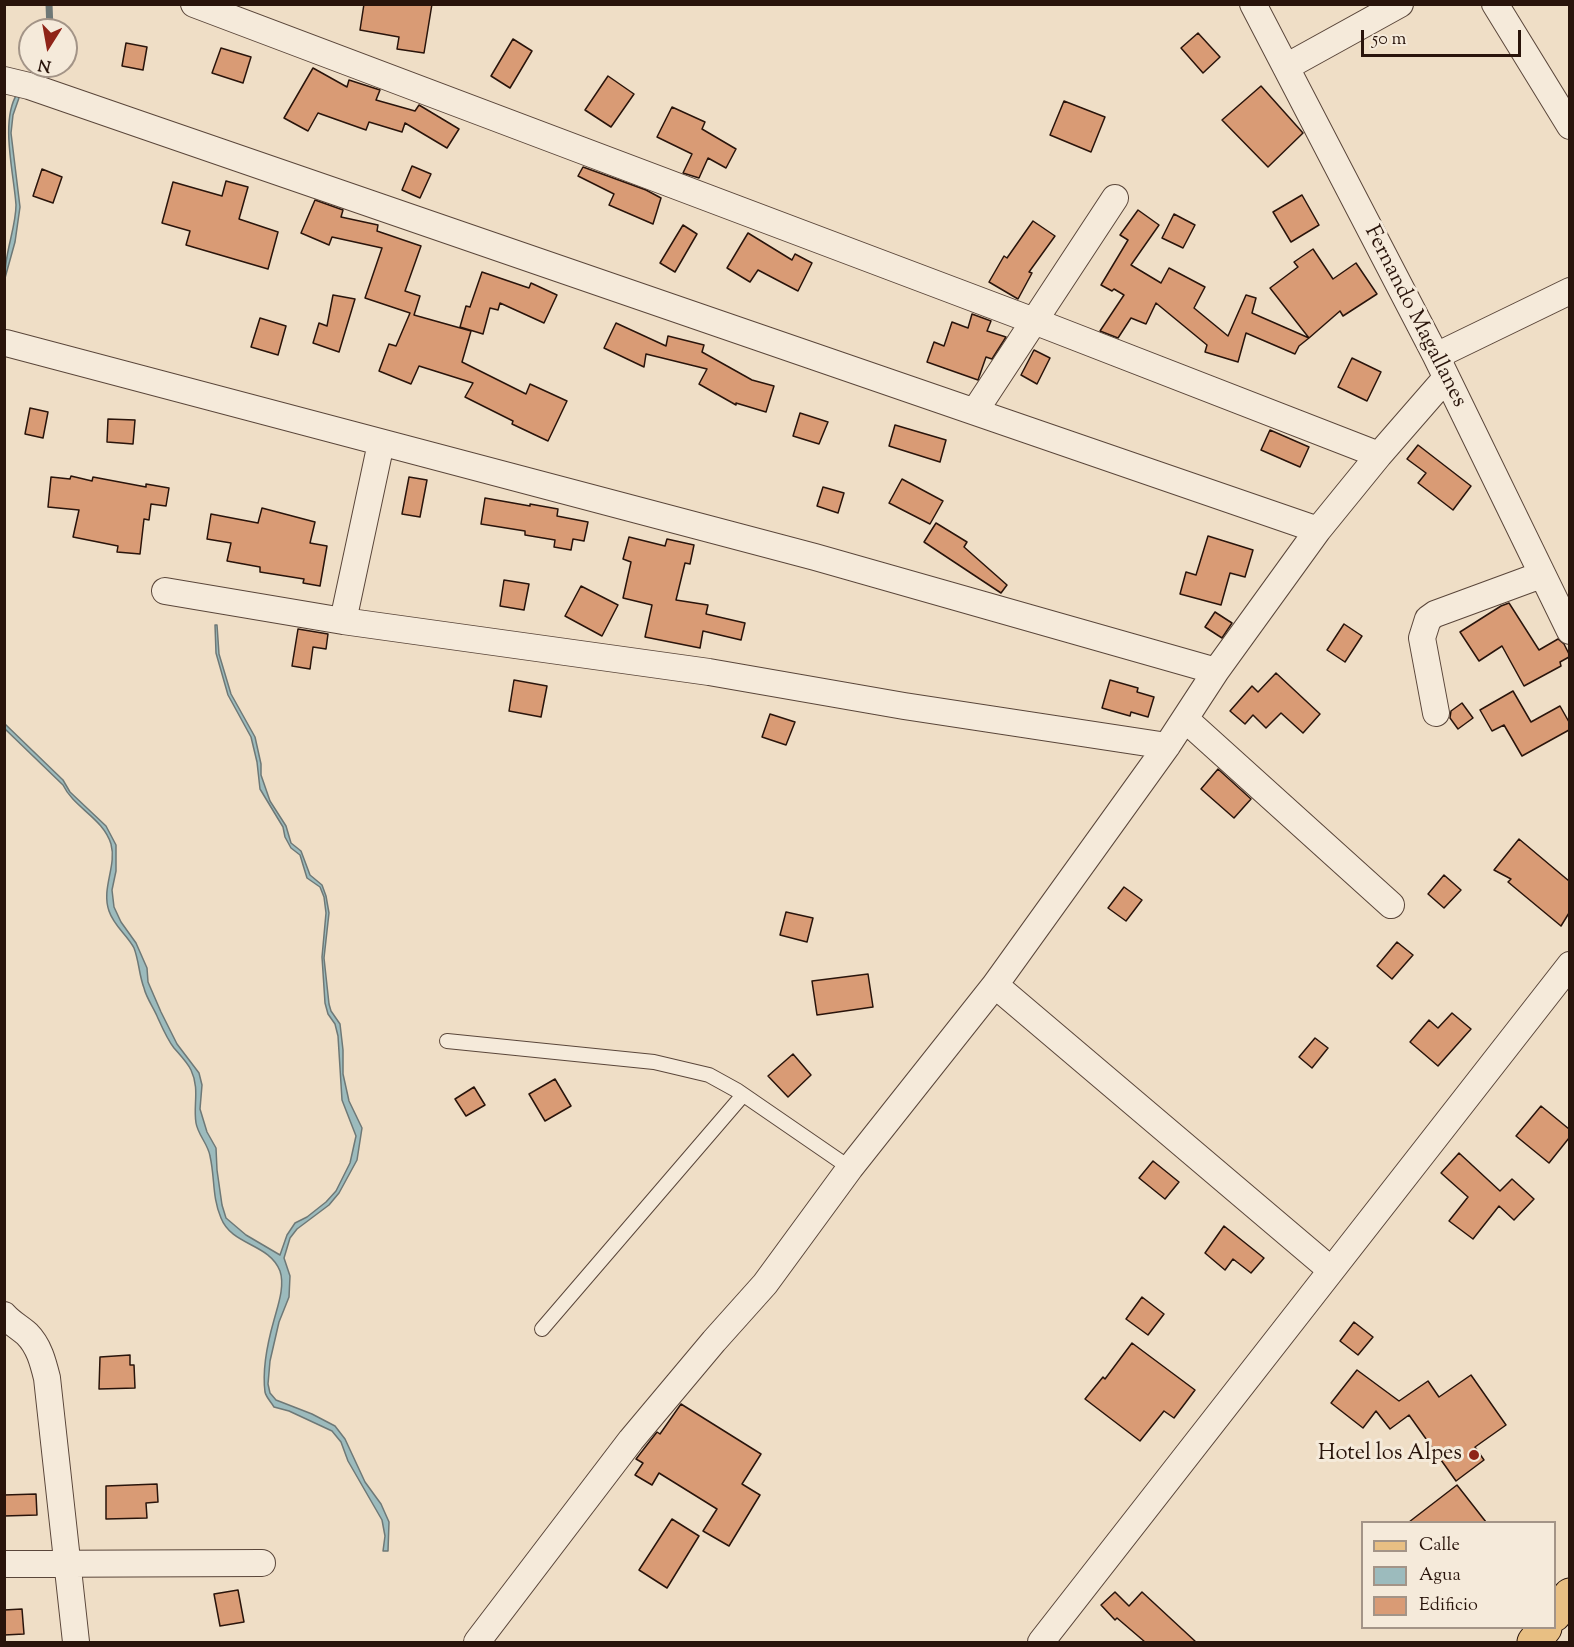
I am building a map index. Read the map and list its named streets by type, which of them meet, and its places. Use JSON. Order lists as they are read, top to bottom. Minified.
{"streets":{"street":["Fernando Magallanes"]},"places":["Hotel los Alpes"],"legend":["Calle","Agua","Edificio"],"scale_bar":"50 m","north":"bottom"}
